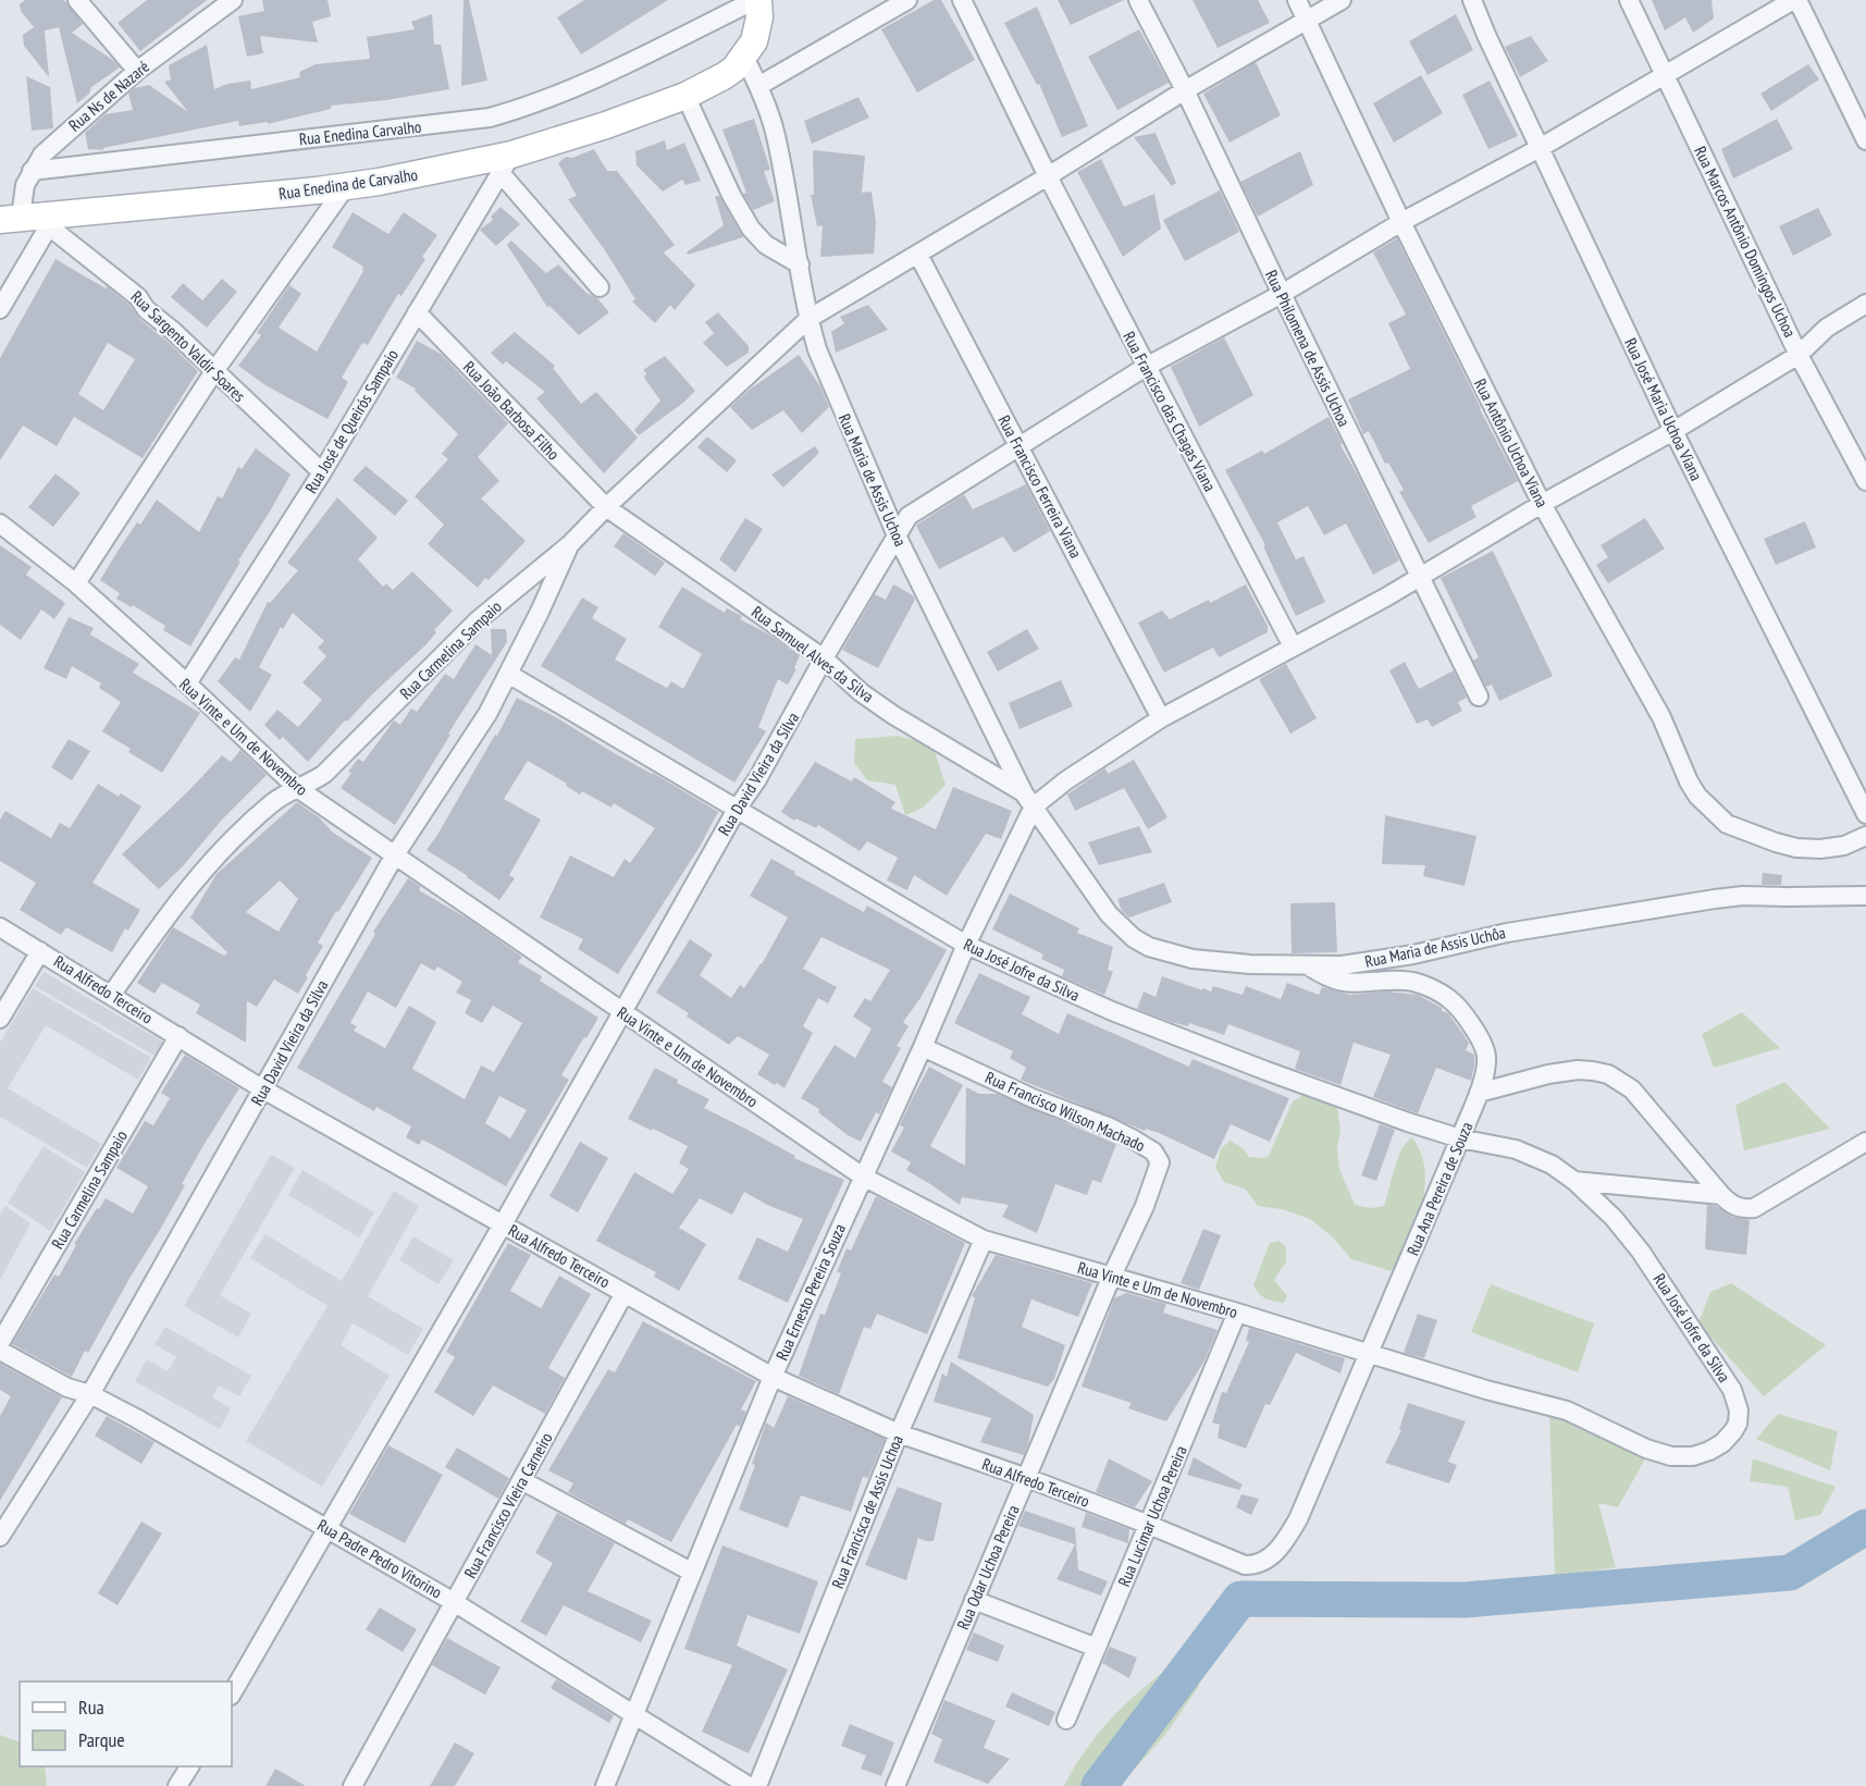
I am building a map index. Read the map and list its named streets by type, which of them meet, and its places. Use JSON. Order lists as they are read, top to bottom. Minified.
{"streets":{"main road":["Rua Enedina de Carvalho"],"street":["Rua Ns de Nazaré","Rua Enedina Carvalho","Rua Marcos Antônio Domingos Uchoa","Rua Sargento Valdir Soares","Rua Philomena de Assis Uchoa","Rua José Maria Uchoa Viana","Rua João Barbosa Filho","Rua Francisco das Chagas Viana","Rua José de Queirós Sampaio","Rua Antônio Uchoa Viana","Rua Maria de Assis Uchoa","Rua Francisco Ferreira Viana","Rua Carmelina Sampaio","Rua Samuel Alves da Silva","Rua Vinte e Um de Novembro","Rua David Vieira da Silva","Rua Maria de Assis Uchôa","Rua José Jofre da Silva","Rua Alfredo Terceiro","Rua Francisco Wilson Machado","Rua Ana Pereira de Souza","Rua Ernesto Pereira Souza","Rua Francisco Vieira Carneiro","Rua Francisca de Assis Uchoa","Rua Lucimar Uchoa Pereira","Rua Padre Pedro Vitorino","Rua Odar Uchoa Pereira"]},"crossings":[["Rua Ns de Nazaré","Rua Enedina Carvalho"],["Rua Ns de Nazaré","Rua Enedina de Carvalho"],["Rua Enedina de Carvalho","Rua Sargento Valdir Soares"],["Rua Enedina de Carvalho","Rua José de Queirós Sampaio"],["Rua Enedina de Carvalho","Rua Maria de Assis Uchoa"],["Rua Marcos Antônio Domingos Uchoa","Rua David Vieira da Silva"],["Rua Sargento Valdir Soares","Rua José de Queirós Sampaio"],["Rua Philomena de Assis Uchoa","Rua Carmelina Sampaio"],["Rua Philomena de Assis Uchoa","Rua David Vieira da Silva"],["Rua José Maria Uchoa Viana","Rua David Vieira da Silva"],["Rua João Barbosa Filho","Rua José de Queirós Sampaio"],["Rua João Barbosa Filho","Rua Carmelina Sampaio"],["Rua João Barbosa Filho","Rua Samuel Alves da Silva"],["Rua Francisco das Chagas Viana","Rua Carmelina Sampaio"],["Rua Francisco das Chagas Viana","Rua David Vieira da Silva"],["Rua José de Queirós Sampaio","Rua Vinte e Um de Novembro"],["Rua Antônio Uchoa Viana","Rua Carmelina Sampaio"],["Rua Antônio Uchoa Viana","Rua David Vieira da Silva"],["Rua Maria de Assis Uchoa","Rua Carmelina Sampaio"],["Rua Maria de Assis Uchoa","Rua Samuel Alves da Silva"],["Rua Maria de Assis Uchoa","Rua David Vieira da Silva"],["Rua Maria de Assis Uchoa","Rua Maria de Assis Uchôa"],["Rua Maria de Assis Uchoa","Rua Ernesto Pereira Souza"],["Rua Francisco Ferreira Viana","Rua Carmelina Sampaio"],["Rua Francisco Ferreira Viana","Rua David Vieira da Silva"],["Rua Carmelina Sampaio","Rua Samuel Alves da Silva"],["Rua Carmelina Sampaio","Rua Vinte e Um de Novembro"],["Rua Carmelina Sampaio","Rua David Vieira da Silva"],["Rua Carmelina Sampaio","Rua Alfredo Terceiro"],["Rua Samuel Alves da Silva","Rua David Vieira da Silva"],["Rua Samuel Alves da Silva","Rua Maria de Assis Uchôa"],["Rua Samuel Alves da Silva","Rua Ernesto Pereira Souza"],["Rua Vinte e Um de Novembro","Rua David Vieira da Silva"],["Rua Vinte e Um de Novembro","Rua José Jofre da Silva"],["Rua Vinte e Um de Novembro","Rua Francisco Wilson Machado"],["Rua Vinte e Um de Novembro","Rua Ana Pereira de Souza"],["Rua Vinte e Um de Novembro","Rua Ernesto Pereira Souza"],["Rua Vinte e Um de Novembro","Rua Francisca de Assis Uchoa"],["Rua Vinte e Um de Novembro","Rua Lucimar Uchoa Pereira"],["Rua Vinte e Um de Novembro","Rua Odar Uchoa Pereira"],["Rua David Vieira da Silva","Rua José Jofre da Silva"],["Rua David Vieira da Silva","Rua Alfredo Terceiro"],["Rua David Vieira da Silva","Rua Padre Pedro Vitorino"],["Rua Maria de Assis Uchôa","Rua Ernesto Pereira Souza"],["Rua José Jofre da Silva","Rua Ana Pereira de Souza"],["Rua José Jofre da Silva","Rua Ernesto Pereira Souza"],["Rua Alfredo Terceiro","Rua Ana Pereira de Souza"],["Rua Alfredo Terceiro","Rua Ernesto Pereira Souza"],["Rua Alfredo Terceiro","Rua Francisco Vieira Carneiro"],["Rua Alfredo Terceiro","Rua Francisca de Assis Uchoa"],["Rua Alfredo Terceiro","Rua Lucimar Uchoa Pereira"],["Rua Alfredo Terceiro","Rua Odar Uchoa Pereira"],["Rua Francisco Wilson Machado","Rua Ernesto Pereira Souza"],["Rua Francisco Wilson Machado","Rua Odar Uchoa Pereira"],["Rua Ernesto Pereira Souza","Rua Padre Pedro Vitorino"],["Rua Francisco Vieira Carneiro","Rua Padre Pedro Vitorino"]],"legend":["Rua","Parque"]}
